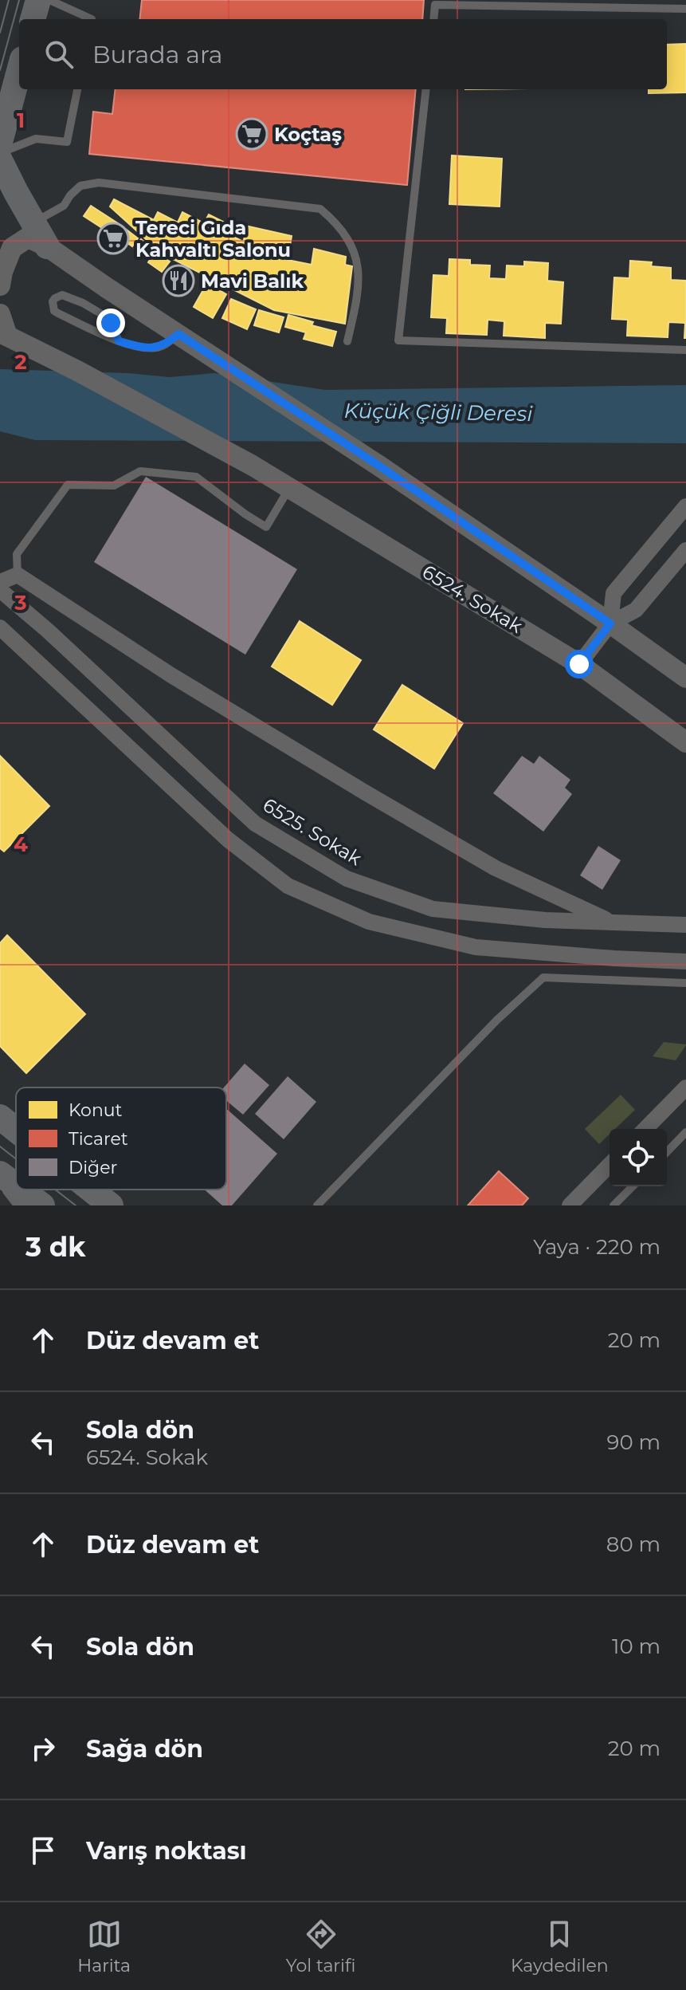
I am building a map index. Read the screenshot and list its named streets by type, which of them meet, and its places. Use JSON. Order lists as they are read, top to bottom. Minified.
{"streets":{"street":["6524. Sokak","6525. Sokak"]},"water":["Küçük Çiğli Deresi"],"places":{"supermarket":["Koçtaş","Tereci Gıda Kahvaltı Salonu"],"restaurant":["Mavi Balık"]},"legend":["Konut","Ticaret","Diğer"],"page":{"search":"Burada ara","heading":["3 dk","Yaya · 220 m"],"list":[["Düz devam et","20 m"],["Sola dön","6524. Sokak","90 m"],["Düz devam et","80 m"],["Sola dön","10 m"],["Sağa dön","20 m"],"Varış noktası"],"nav":["Harita","Yol tarifi","Kaydedilen"]},"grid":{"rows":["1","2","3","4"]}}
